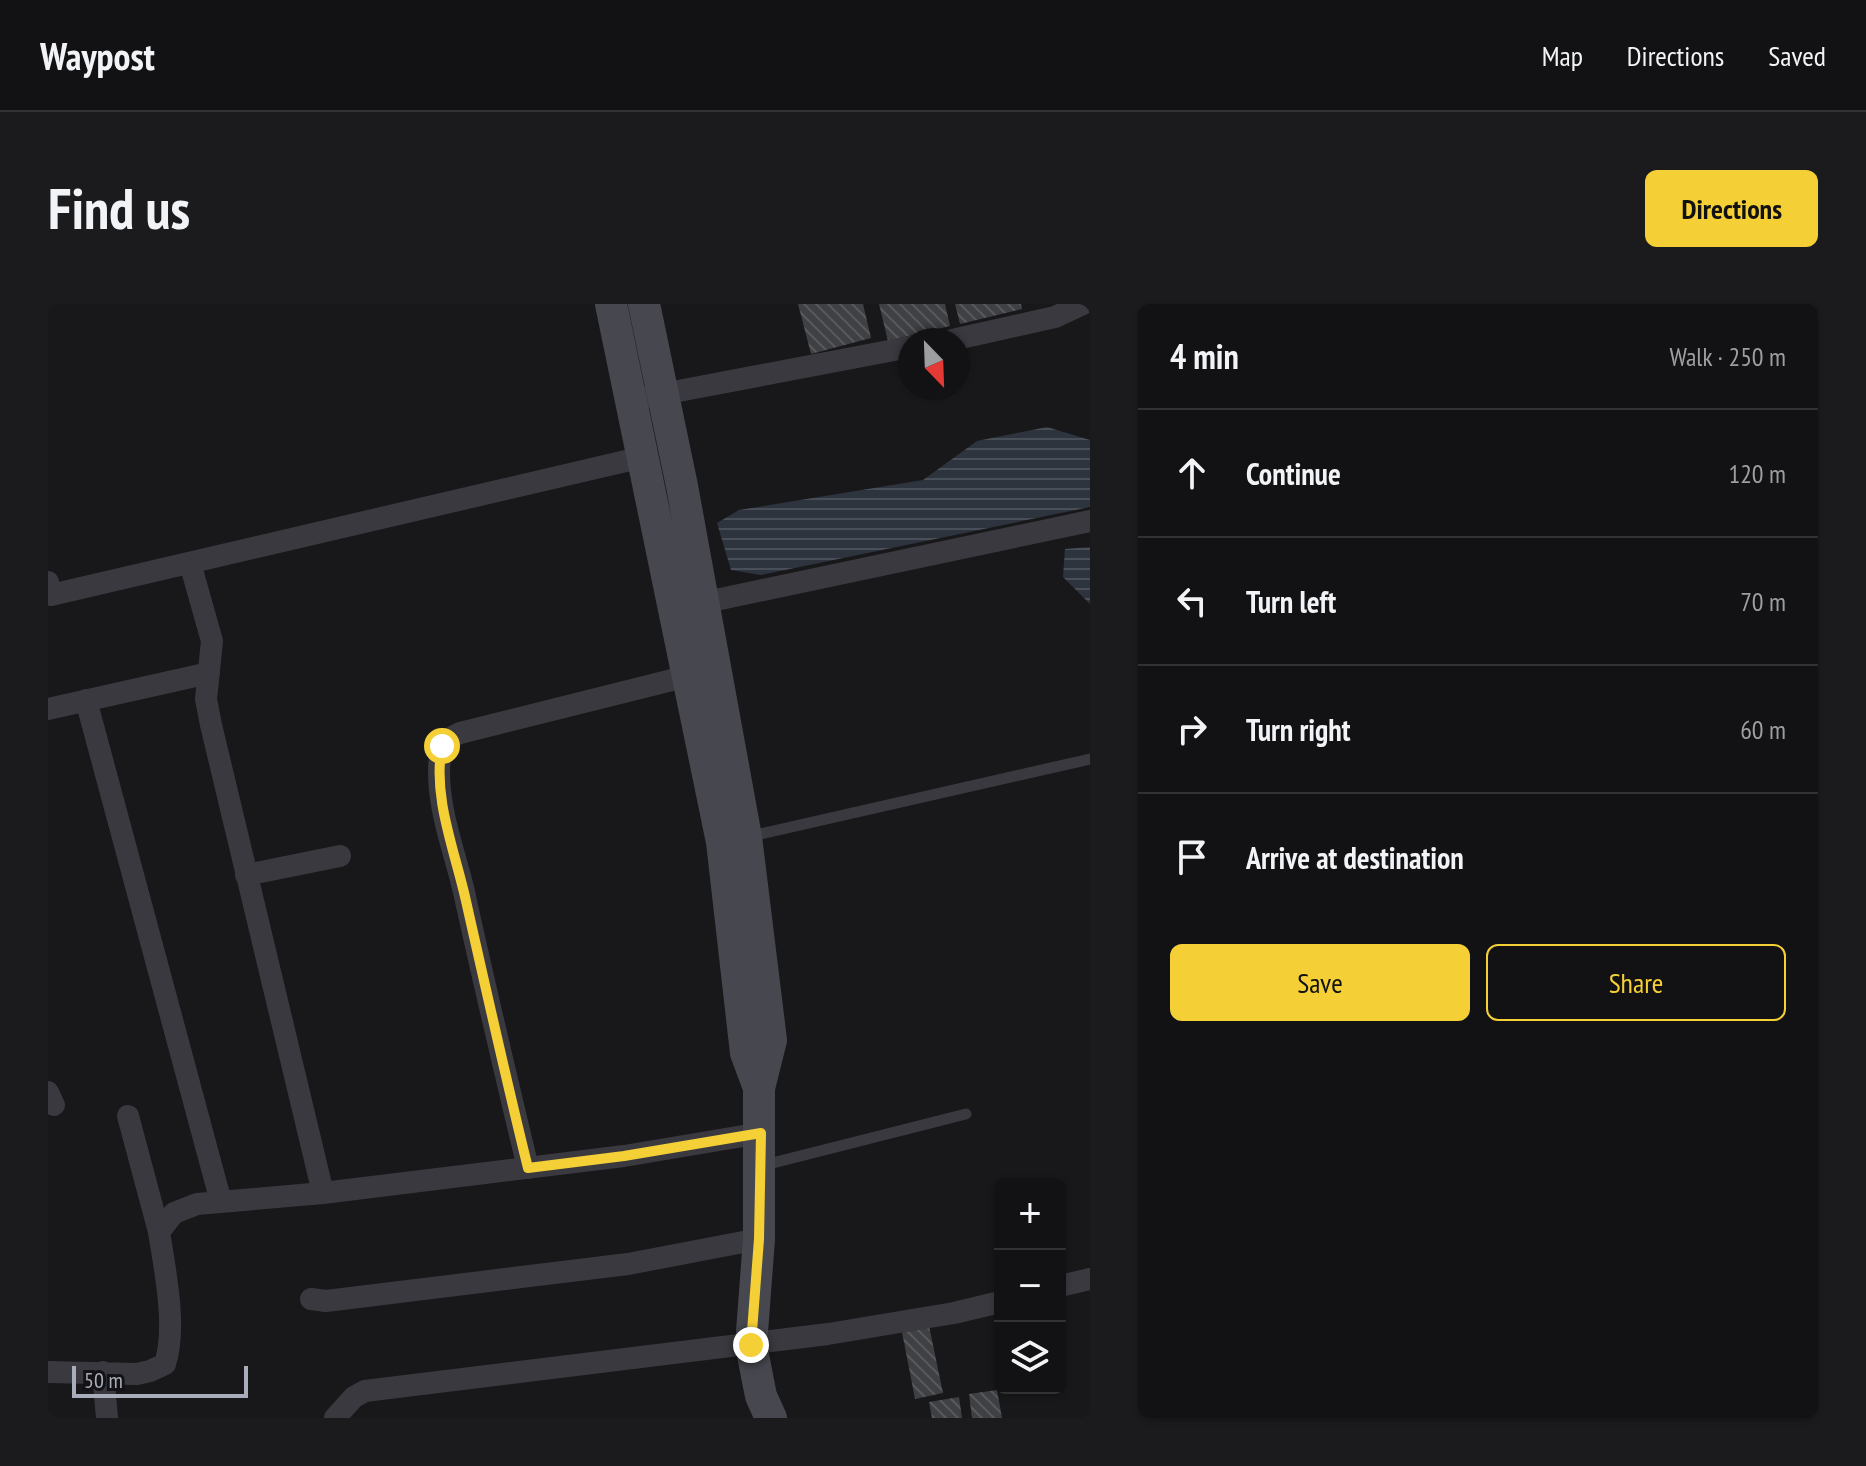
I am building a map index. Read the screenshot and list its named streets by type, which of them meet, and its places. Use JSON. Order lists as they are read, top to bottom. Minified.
{"scale_bar":"50 m","north":"bottom right","page":{"header":"Waypost","nav":["Map","Directions","Saved"],"buttons":["Directions",["Save","Share"]],"title":"Find us","heading":["4 min","Walk · 250 m"],"list":[["Continue","120 m"],["Turn left","70 m"],["Turn right","60 m"],"Arrive at destination"],"map_buttons":["+","−"],"scale":"50 m"}}
